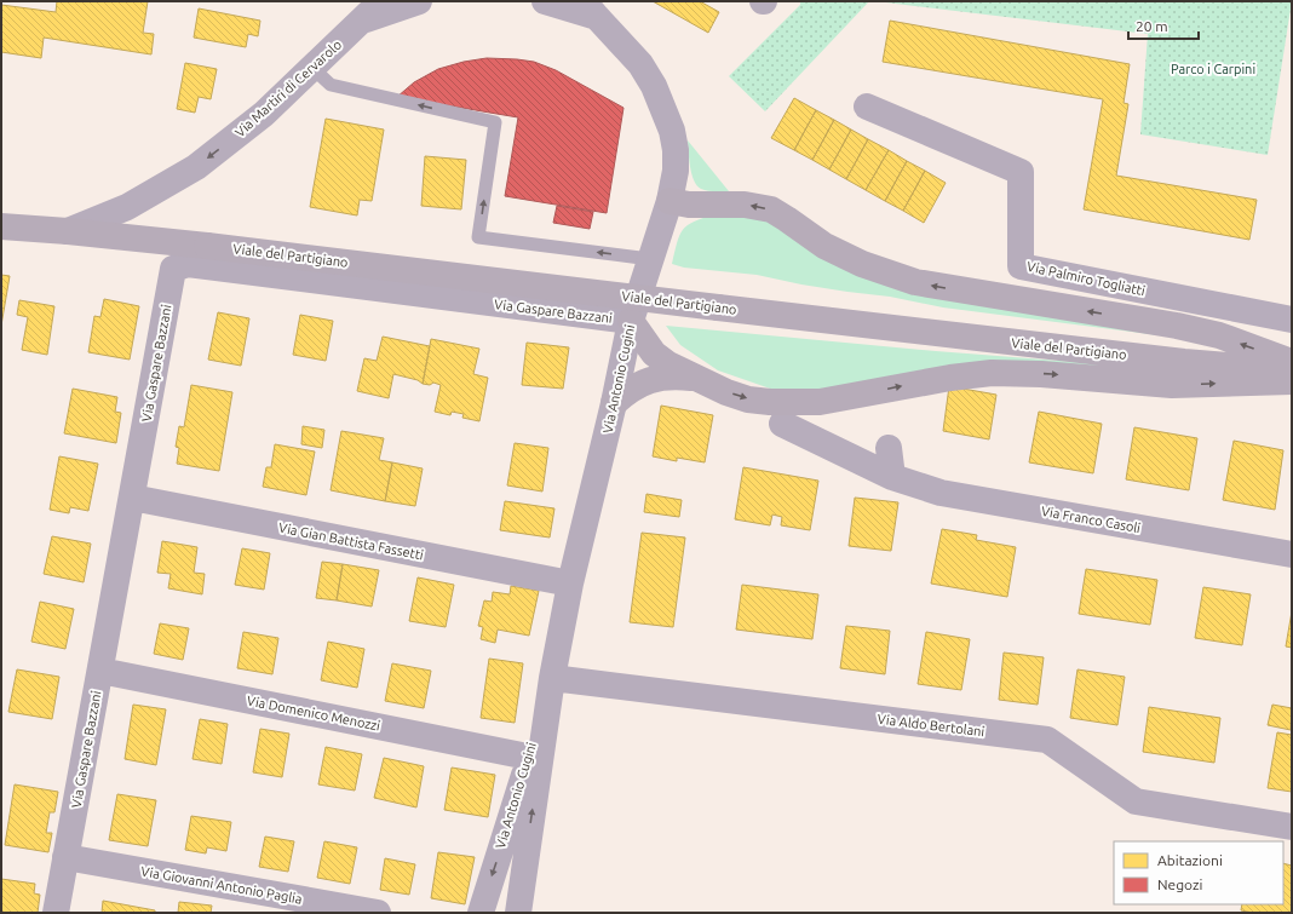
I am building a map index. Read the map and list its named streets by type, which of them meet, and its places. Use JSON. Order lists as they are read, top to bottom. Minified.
{"streets":{"main road":["Via Martiri di Cervarolo","Viale del Partigiano"],"street":["Via Palmiro Togliatti","Via Gaspare Bazzani","Via Antonio Cugini","Via Franco Casoli","Via Gian Battista Fassetti","Via Domenico Menozzi","Via Aldo Bertolani","Via Giovanni Antonio Paglia"]},"crossings":[["Via Martiri di Cervarolo","Viale del Partigiano"],["Via Gaspare Bazzani","Via Antonio Cugini"],["Via Gaspare Bazzani","Via Gian Battista Fassetti"],["Via Gaspare Bazzani","Via Domenico Menozzi"],["Via Gaspare Bazzani","Via Giovanni Antonio Paglia"],["Via Antonio Cugini","Via Gian Battista Fassetti"],["Via Antonio Cugini","Via Domenico Menozzi"],["Via Antonio Cugini","Via Aldo Bertolani"]],"one_way":["Via Martiri di Cervarolo"],"parks":["Parco i Carpini"],"legend":["Abitazioni","Negozi"],"scale_bar":"20 m"}
